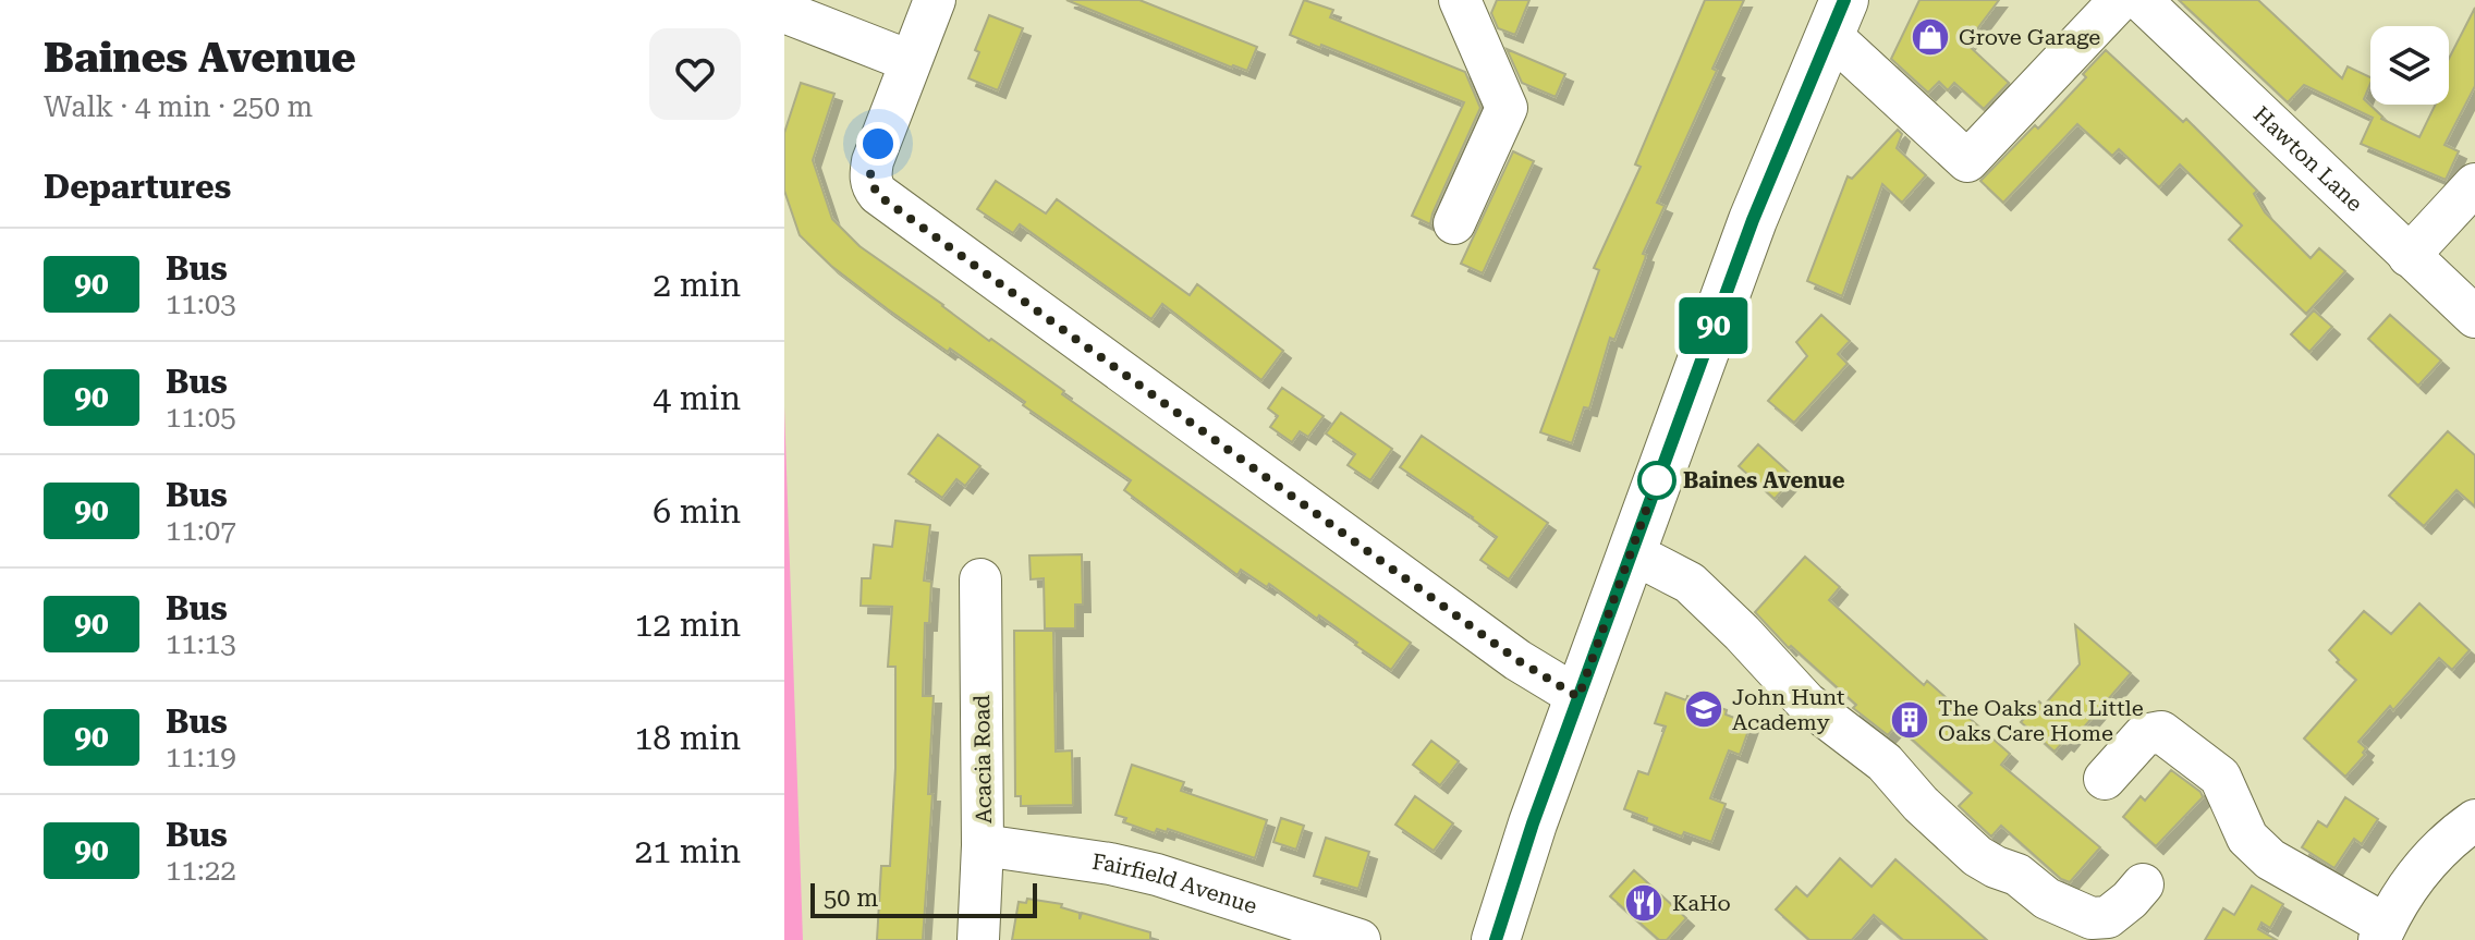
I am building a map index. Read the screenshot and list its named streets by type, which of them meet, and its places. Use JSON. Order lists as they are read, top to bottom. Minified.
{"streets":{"street":["Hawton Lane","Acacia Road","Fairfield Avenue"]},"crossings":[["Acacia Road","Fairfield Avenue"]],"places":{"shop":["Grove Garage"],"other":["Baines Avenue"],"school or university":["John Hunt Academy"],"building":["The Oaks and Little Oaks Care Home"],"restaurant":["KaHo"]},"lines":["bus line 90"],"scale_bar":"50 m","page":{"heading":[["Baines Avenue","Walk · 4 min · 250 m"],"Departures"],"on_map":"90","list":[{"mark":"90","name":"Bus","note":"11:03","value":"2 min"},{"mark":"90","name":"Bus","note":"11:05","value":"4 min"},{"mark":"90","name":"Bus","note":"11:07","value":"6 min"},{"mark":"90","name":"Bus","note":"11:13","value":"12 min"},{"mark":"90","name":"Bus","note":"11:19","value":"18 min"},{"mark":"90","name":"Bus","note":"11:22","value":"21 min"}],"scale":"50 m"}}
